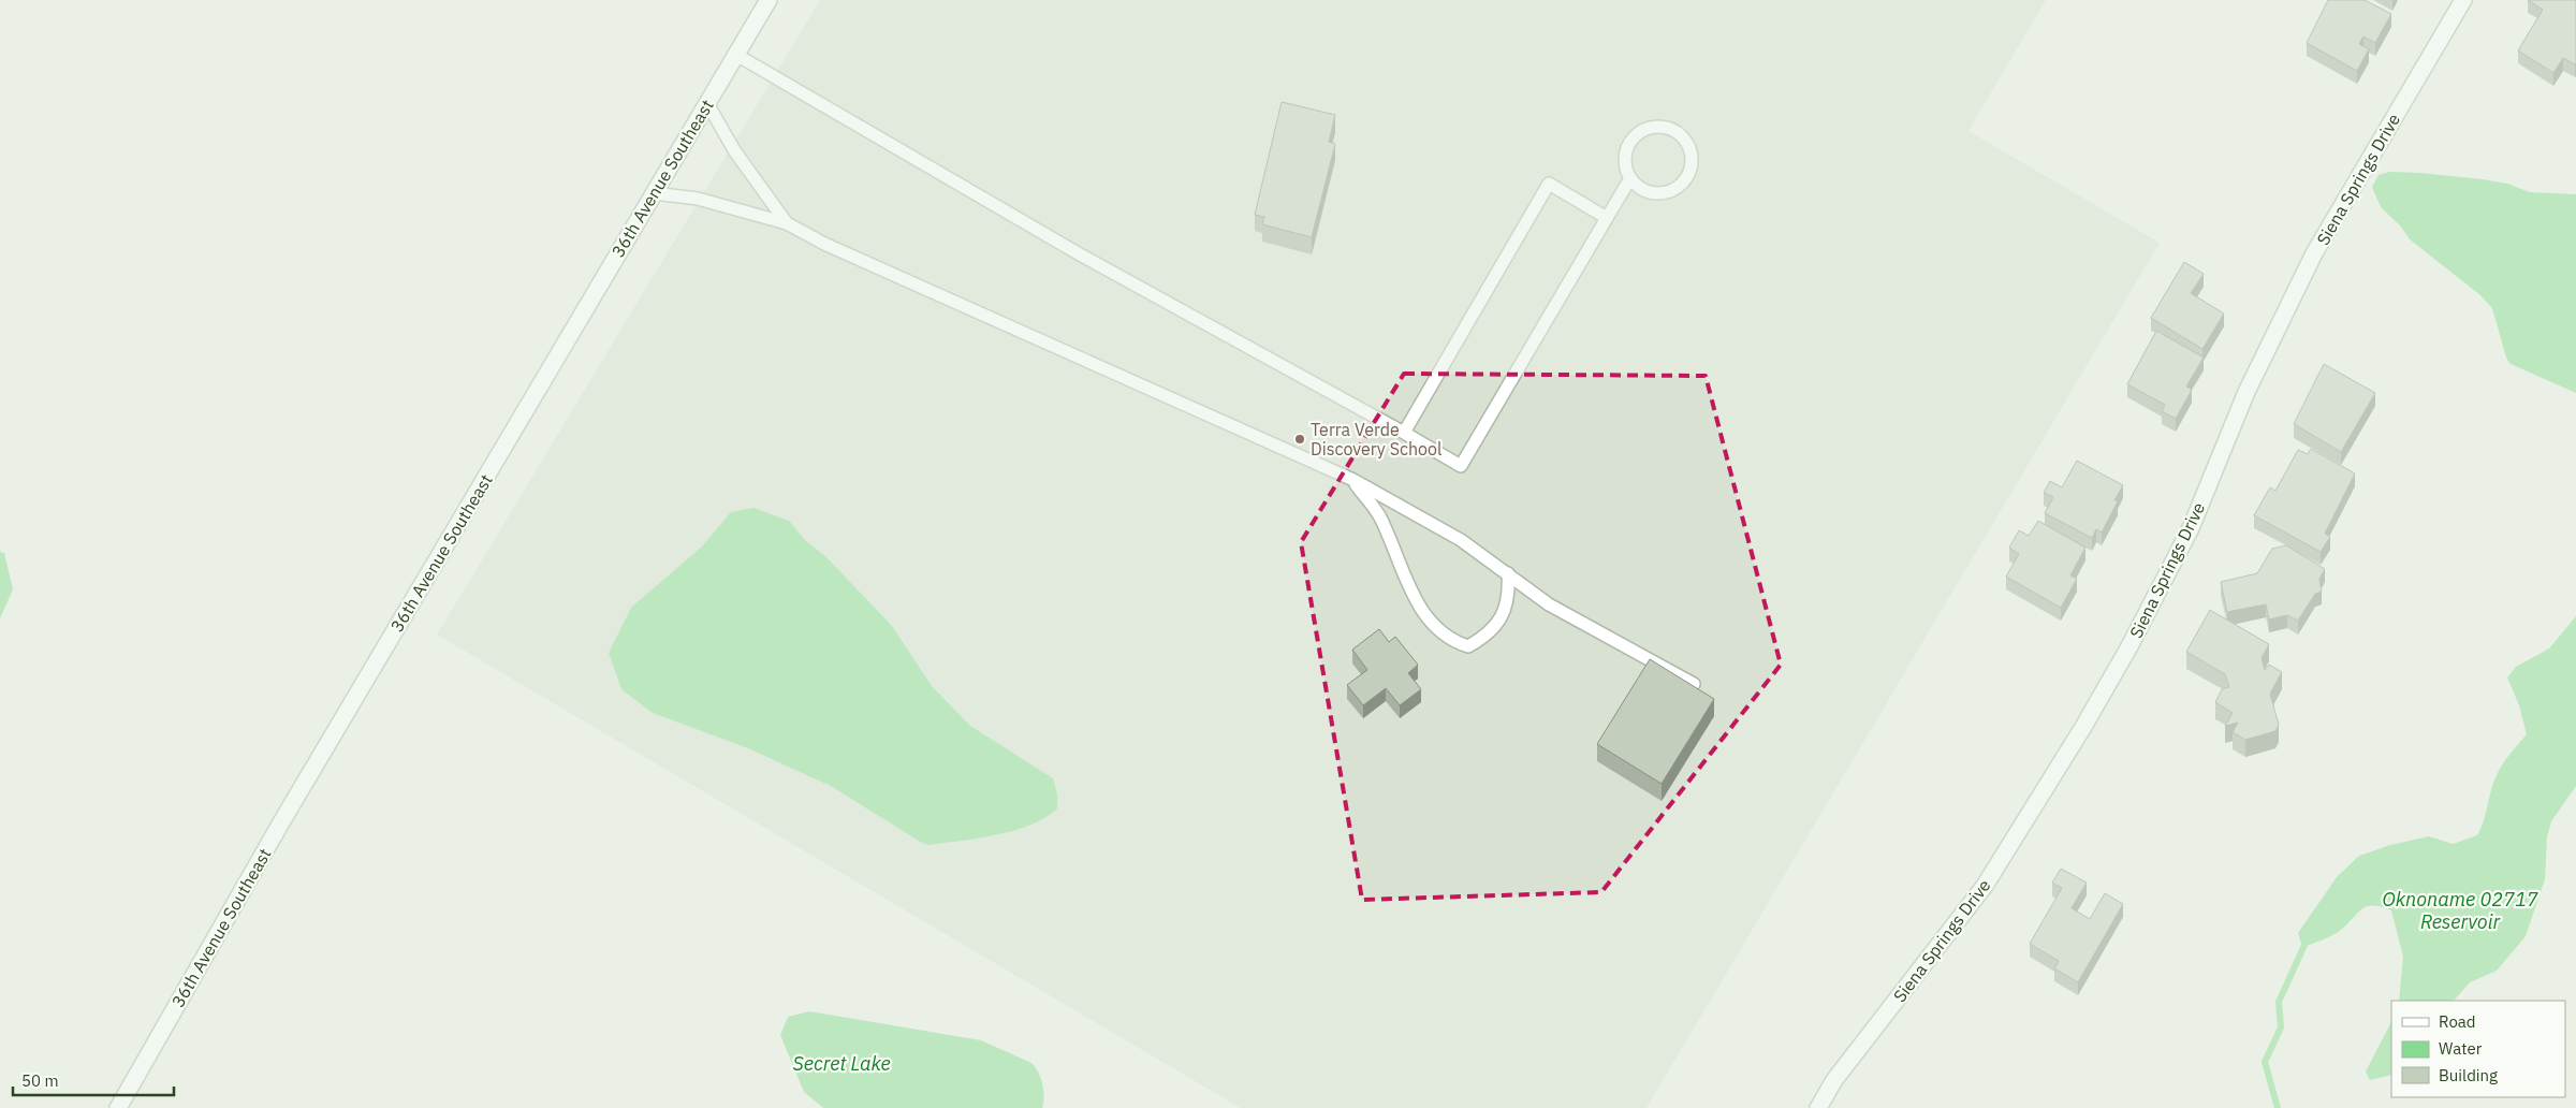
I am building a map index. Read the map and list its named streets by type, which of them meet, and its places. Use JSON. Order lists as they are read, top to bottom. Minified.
{"streets":{"street":["36th Avenue Southeast","Siena Springs Drive"]},"water":["Oknoname 02717 Reservoir","Secret Lake"],"places":["Terra Verde Discovery School"],"legend":["Road","Water","Building"],"scale_bar":"50 m"}
